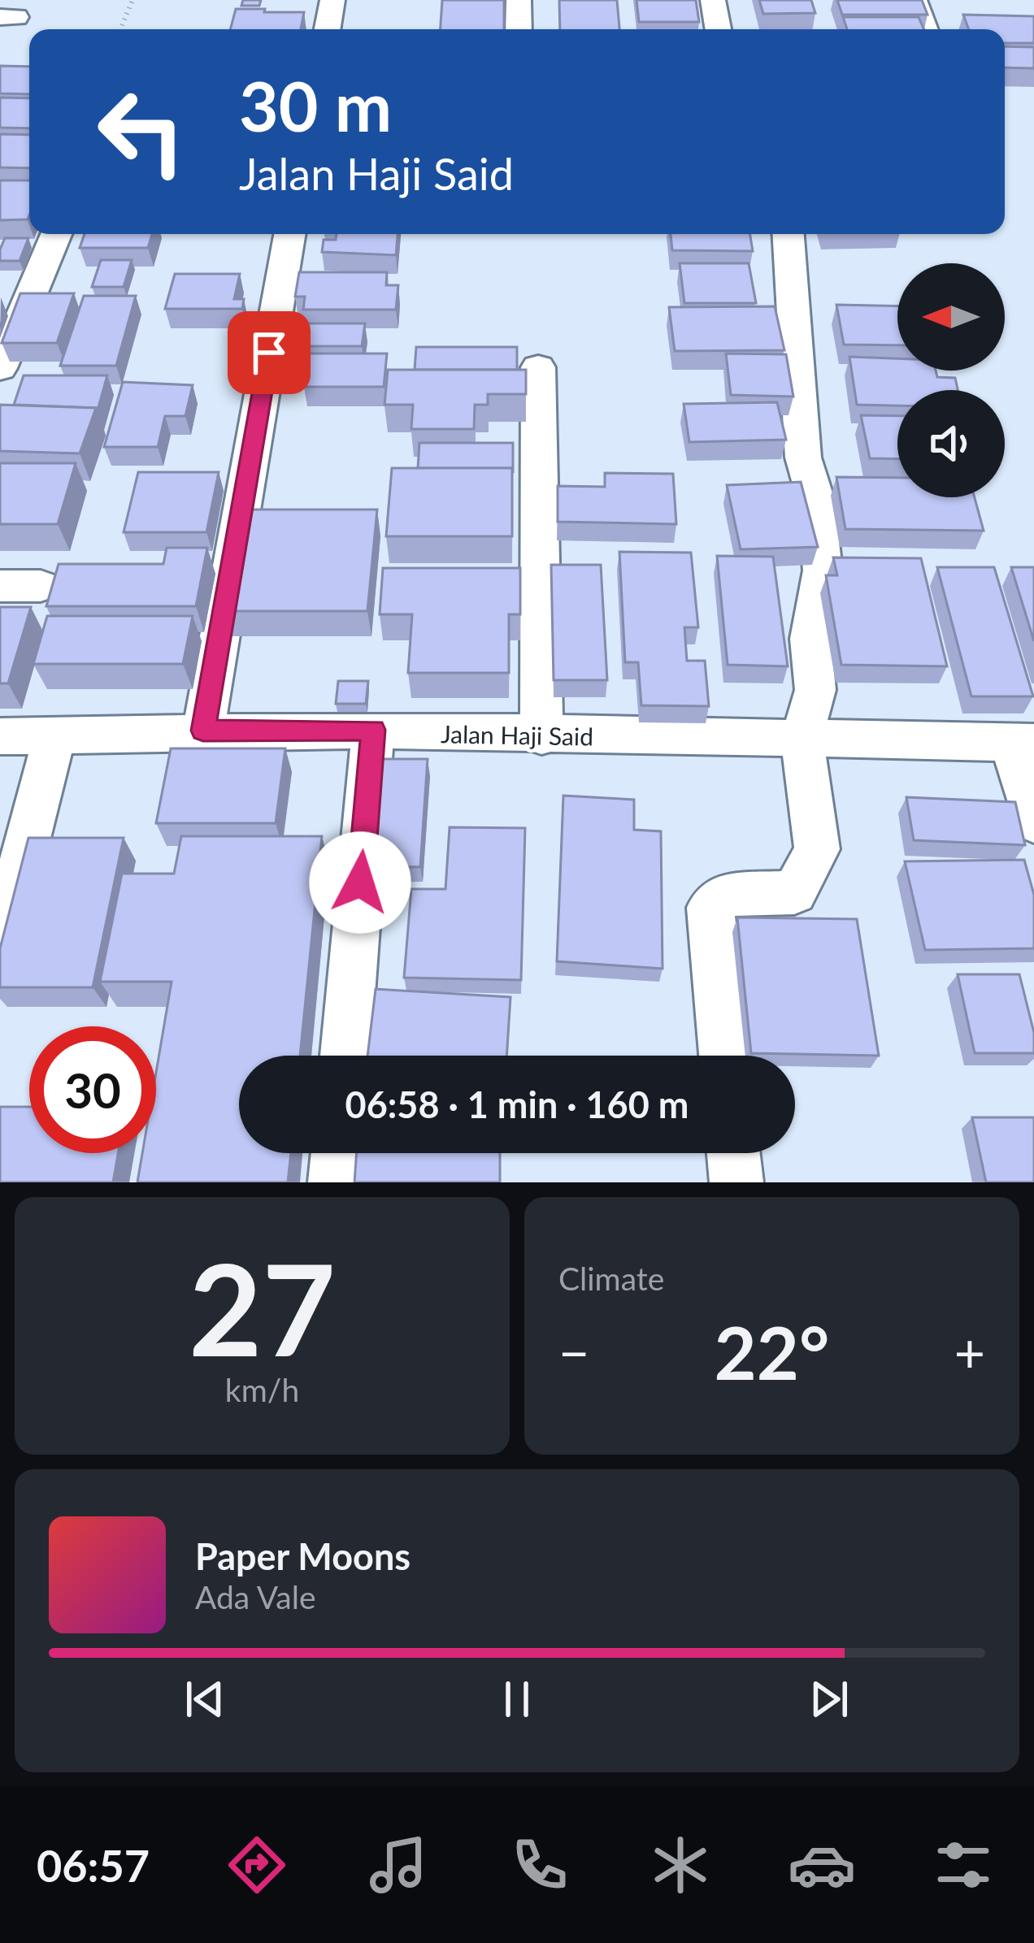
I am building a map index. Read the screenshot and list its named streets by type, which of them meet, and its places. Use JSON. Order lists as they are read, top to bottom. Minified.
{"streets":{"street":["Jalan Haji Said"]},"north":"left","page":{"turn":["30 m","Jalan Haji Said"],"limit":"30","trip":"06:58 · 1 min · 160 m","tile":[["27","km/h"],"Climate"],"heat":["−","22°","+"],"song":["Paper Moons","Ada Vale"],"tabs":"06:57"}}
